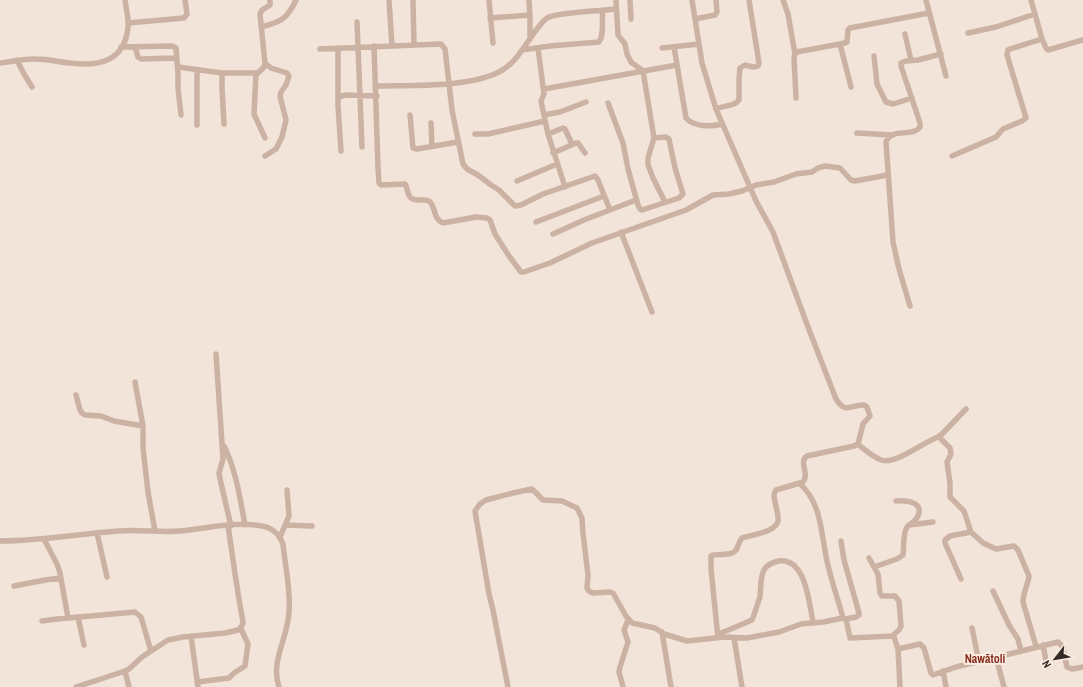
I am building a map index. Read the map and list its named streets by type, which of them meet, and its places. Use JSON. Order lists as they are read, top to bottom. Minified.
{"districts":["Nawātoli"],"north":"bottom left"}
